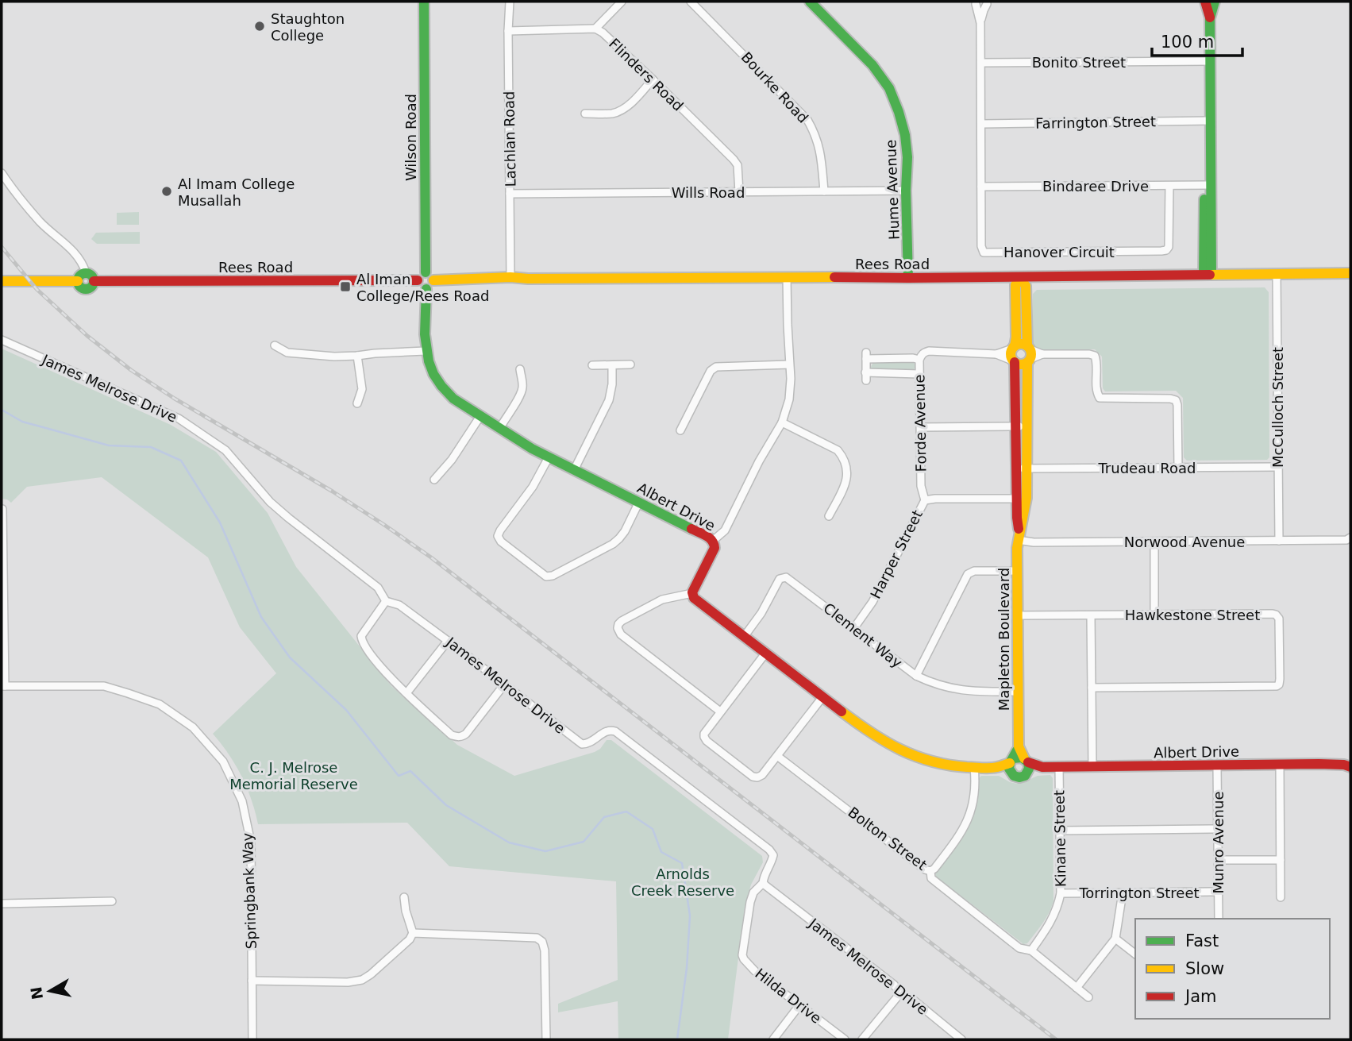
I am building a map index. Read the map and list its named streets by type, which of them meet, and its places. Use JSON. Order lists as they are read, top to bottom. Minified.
{"streets":{"street":["Bonito Street","Flinders Road","Bourke Road","Farrington Street","Wilson Road","Lachlan Road","Bindaree Drive","Hume Avenue","Wills Road","Hanover Circuit","Rees Road","James Melrose Drive","McCulloch Street","Forde Avenue","Trudeau Road","Albert Drive","Norwood Avenue","Harper Street","Hawkestone Street","Clement Way","Mapleton Boulevard","Bolton Street","Kinane Street","Munro Avenue","Springbank Way","Torrington Street","Hilda Drive"]},"crossings":[["Bonito Street","Hanover Circuit"],["Flinders Road","Lachlan Road"],["Flinders Road","Wills Road"],["Bourke Road","Wills Road"],["Farrington Street","Hanover Circuit"],["Wilson Road","Rees Road"],["Wilson Road","Albert Drive"],["Lachlan Road","Wills Road"],["Lachlan Road","Rees Road"],["Bindaree Drive","Hanover Circuit"],["Hume Avenue","Wills Road"],["Hume Avenue","Rees Road"],["Rees Road","McCulloch Street"],["Rees Road","Albert Drive"],["Rees Road","Mapleton Boulevard"],["James Melrose Drive","Hilda Drive"],["McCulloch Street","Trudeau Road"],["McCulloch Street","Norwood Avenue"],["Forde Avenue","Harper Street"],["Forde Avenue","Mapleton Boulevard"],["Trudeau Road","Mapleton Boulevard"],["Albert Drive","Clement Way"],["Albert Drive","Mapleton Boulevard"],["Albert Drive","Bolton Street"],["Albert Drive","Kinane Street"],["Albert Drive","Munro Avenue"],["Norwood Avenue","Mapleton Boulevard"],["Harper Street","Clement Way"],["Harper Street","Mapleton Boulevard"],["Hawkestone Street","Mapleton Boulevard"],["Clement Way","Mapleton Boulevard"],["Kinane Street","Torrington Street"],["Munro Avenue","Torrington Street"]],"parks":["C. J. Melrose Memorial Reserve","Arnolds Creek Reserve"],"places":{"other":["Staughton College","Al Imam College Musallah"],"transit":["Al Iman College/Rees Road"]},"legend":["Fast","Slow","Jam"],"scale_bar":"100 m","north":"left"}
